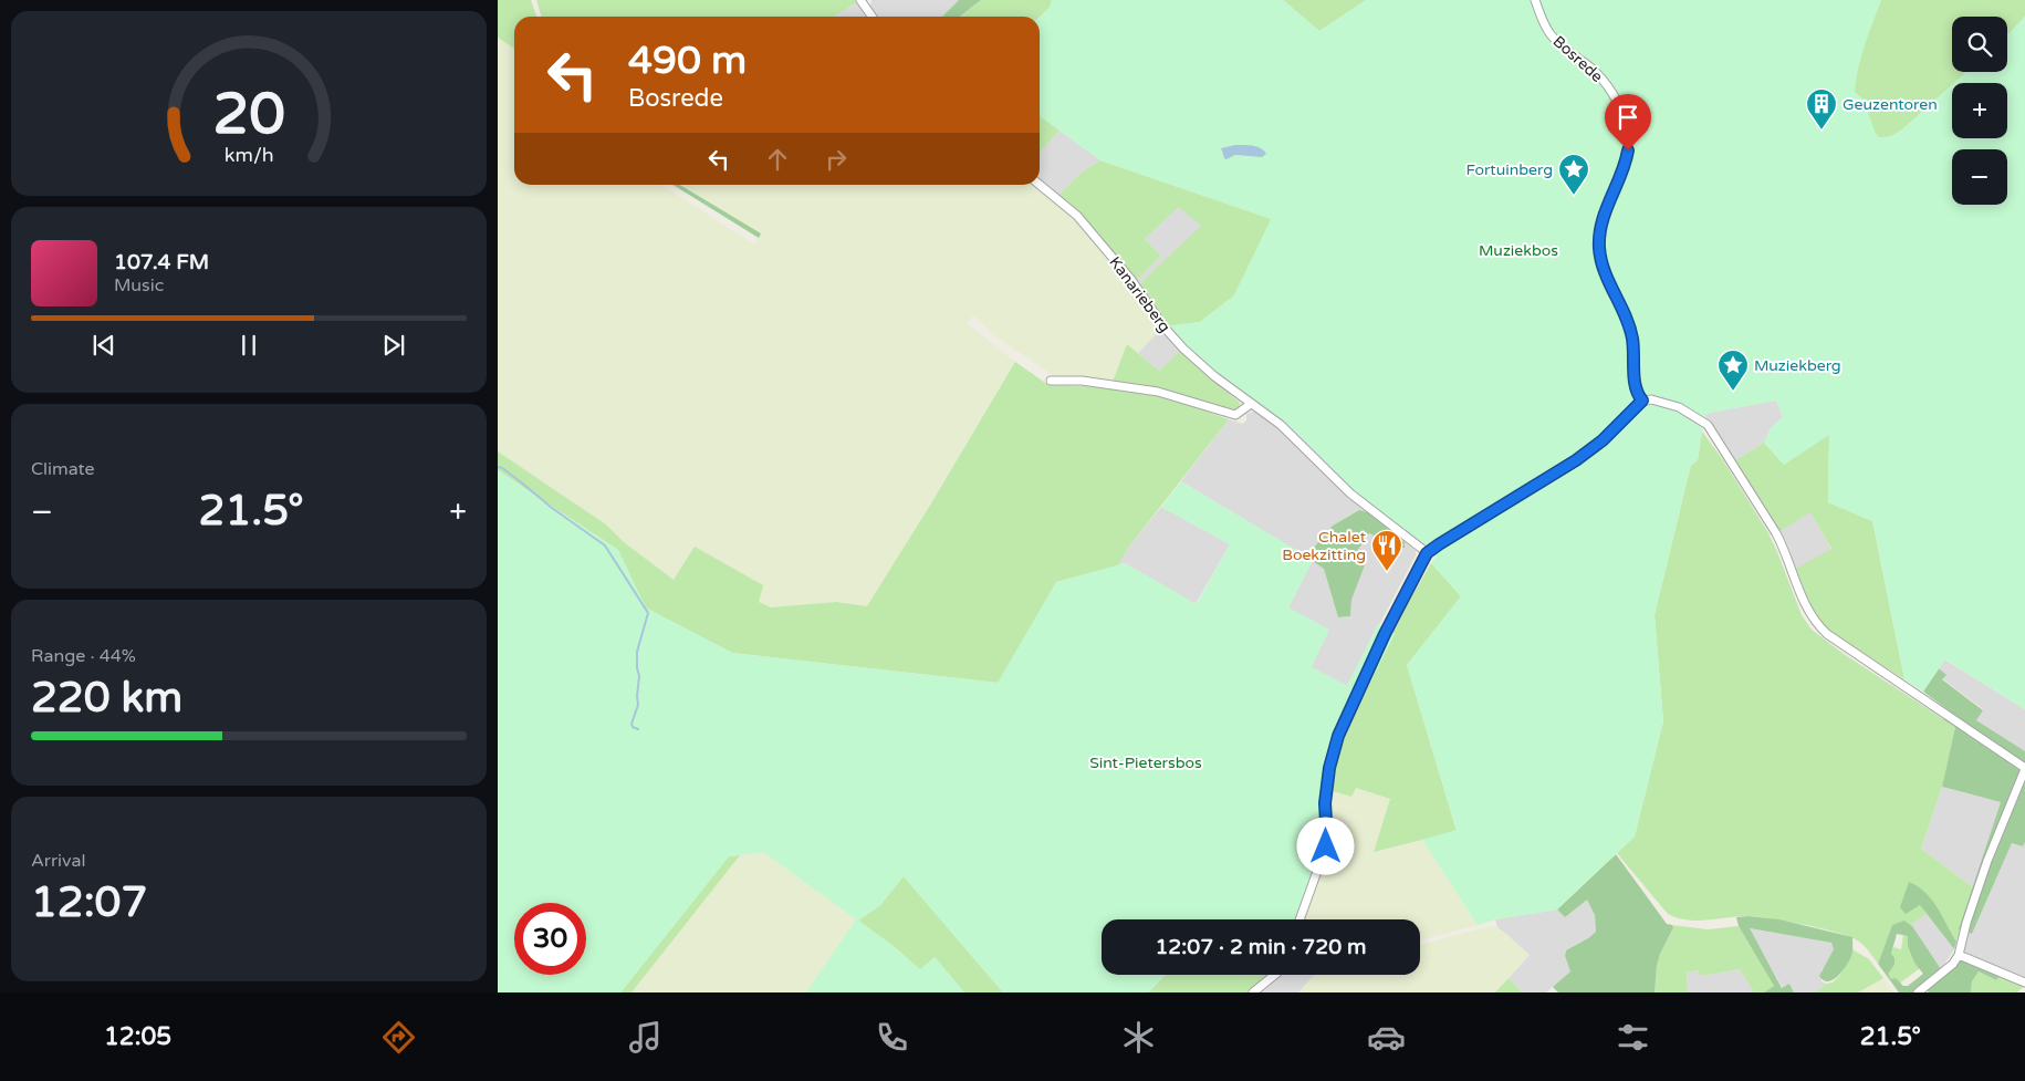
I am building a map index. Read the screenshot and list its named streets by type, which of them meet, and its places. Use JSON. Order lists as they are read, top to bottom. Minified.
{"streets":{"street":["Bosrede","Kanarieberg"]},"parks":["Muziekbos","Sint-Pietersbos"],"places":{"building":["Geuzentoren"],"place":["Fortuinberg","Muziekberg"],"restaurant":["Chalet Boekzitting"]},"page":{"map_buttons":["+","−"],"turn":["490 m","Bosrede"],"song":["107.4 FM","Music"],"tile":["Climate",["Range · 44%","220 km"],["Arrival","12:07"]],"heat":["−","21.5°","+"],"limit":"30","trip":"12:07 · 2 min · 720 m","tabs":["12:05","21.5°"],"gauge":["20","km/h"]}}
